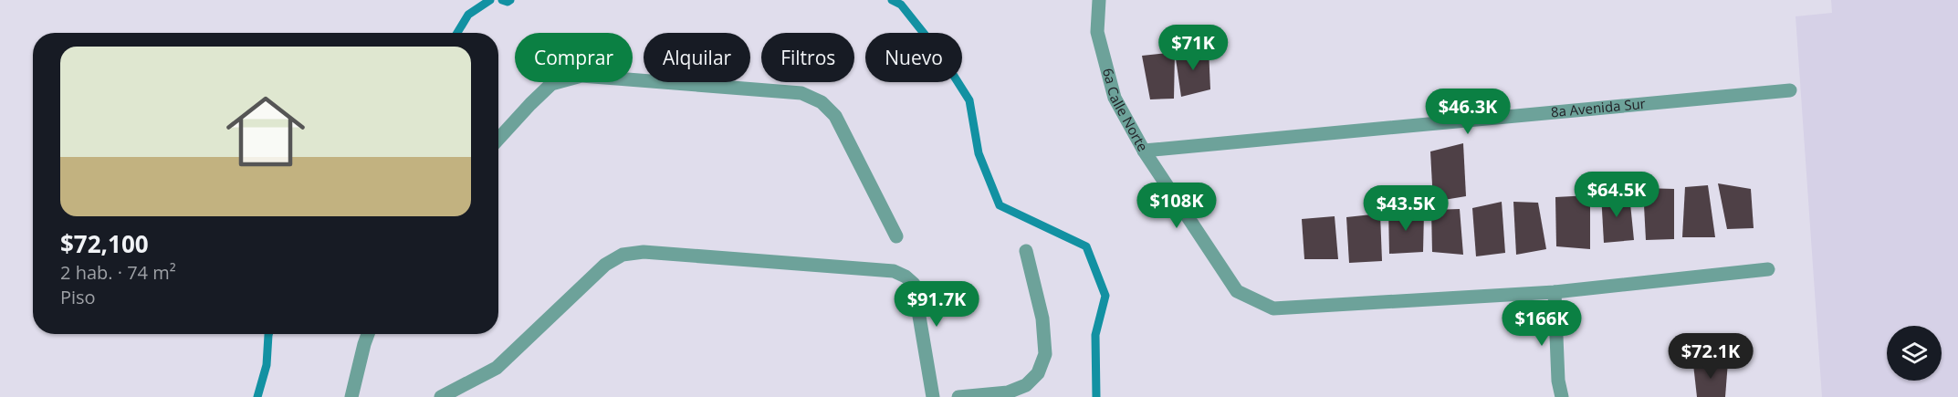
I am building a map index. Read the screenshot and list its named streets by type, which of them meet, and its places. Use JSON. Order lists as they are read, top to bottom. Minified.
{"streets":{"street":["8a Avenida Sur","6a Calle Norte"]},"crossings":[["8a Avenida Sur","6a Calle Norte"]],"page":{"price":["$71K","$46.3K","$64.5K","$108K","$43.5K","$91.7K","$166K","$72.1K"],"chip":["Comprar","Alquilar","Filtros","Nuevo"],"list":[{"name":"$72,100","note":"2 hab. · 74 m² · Piso"}]}}
